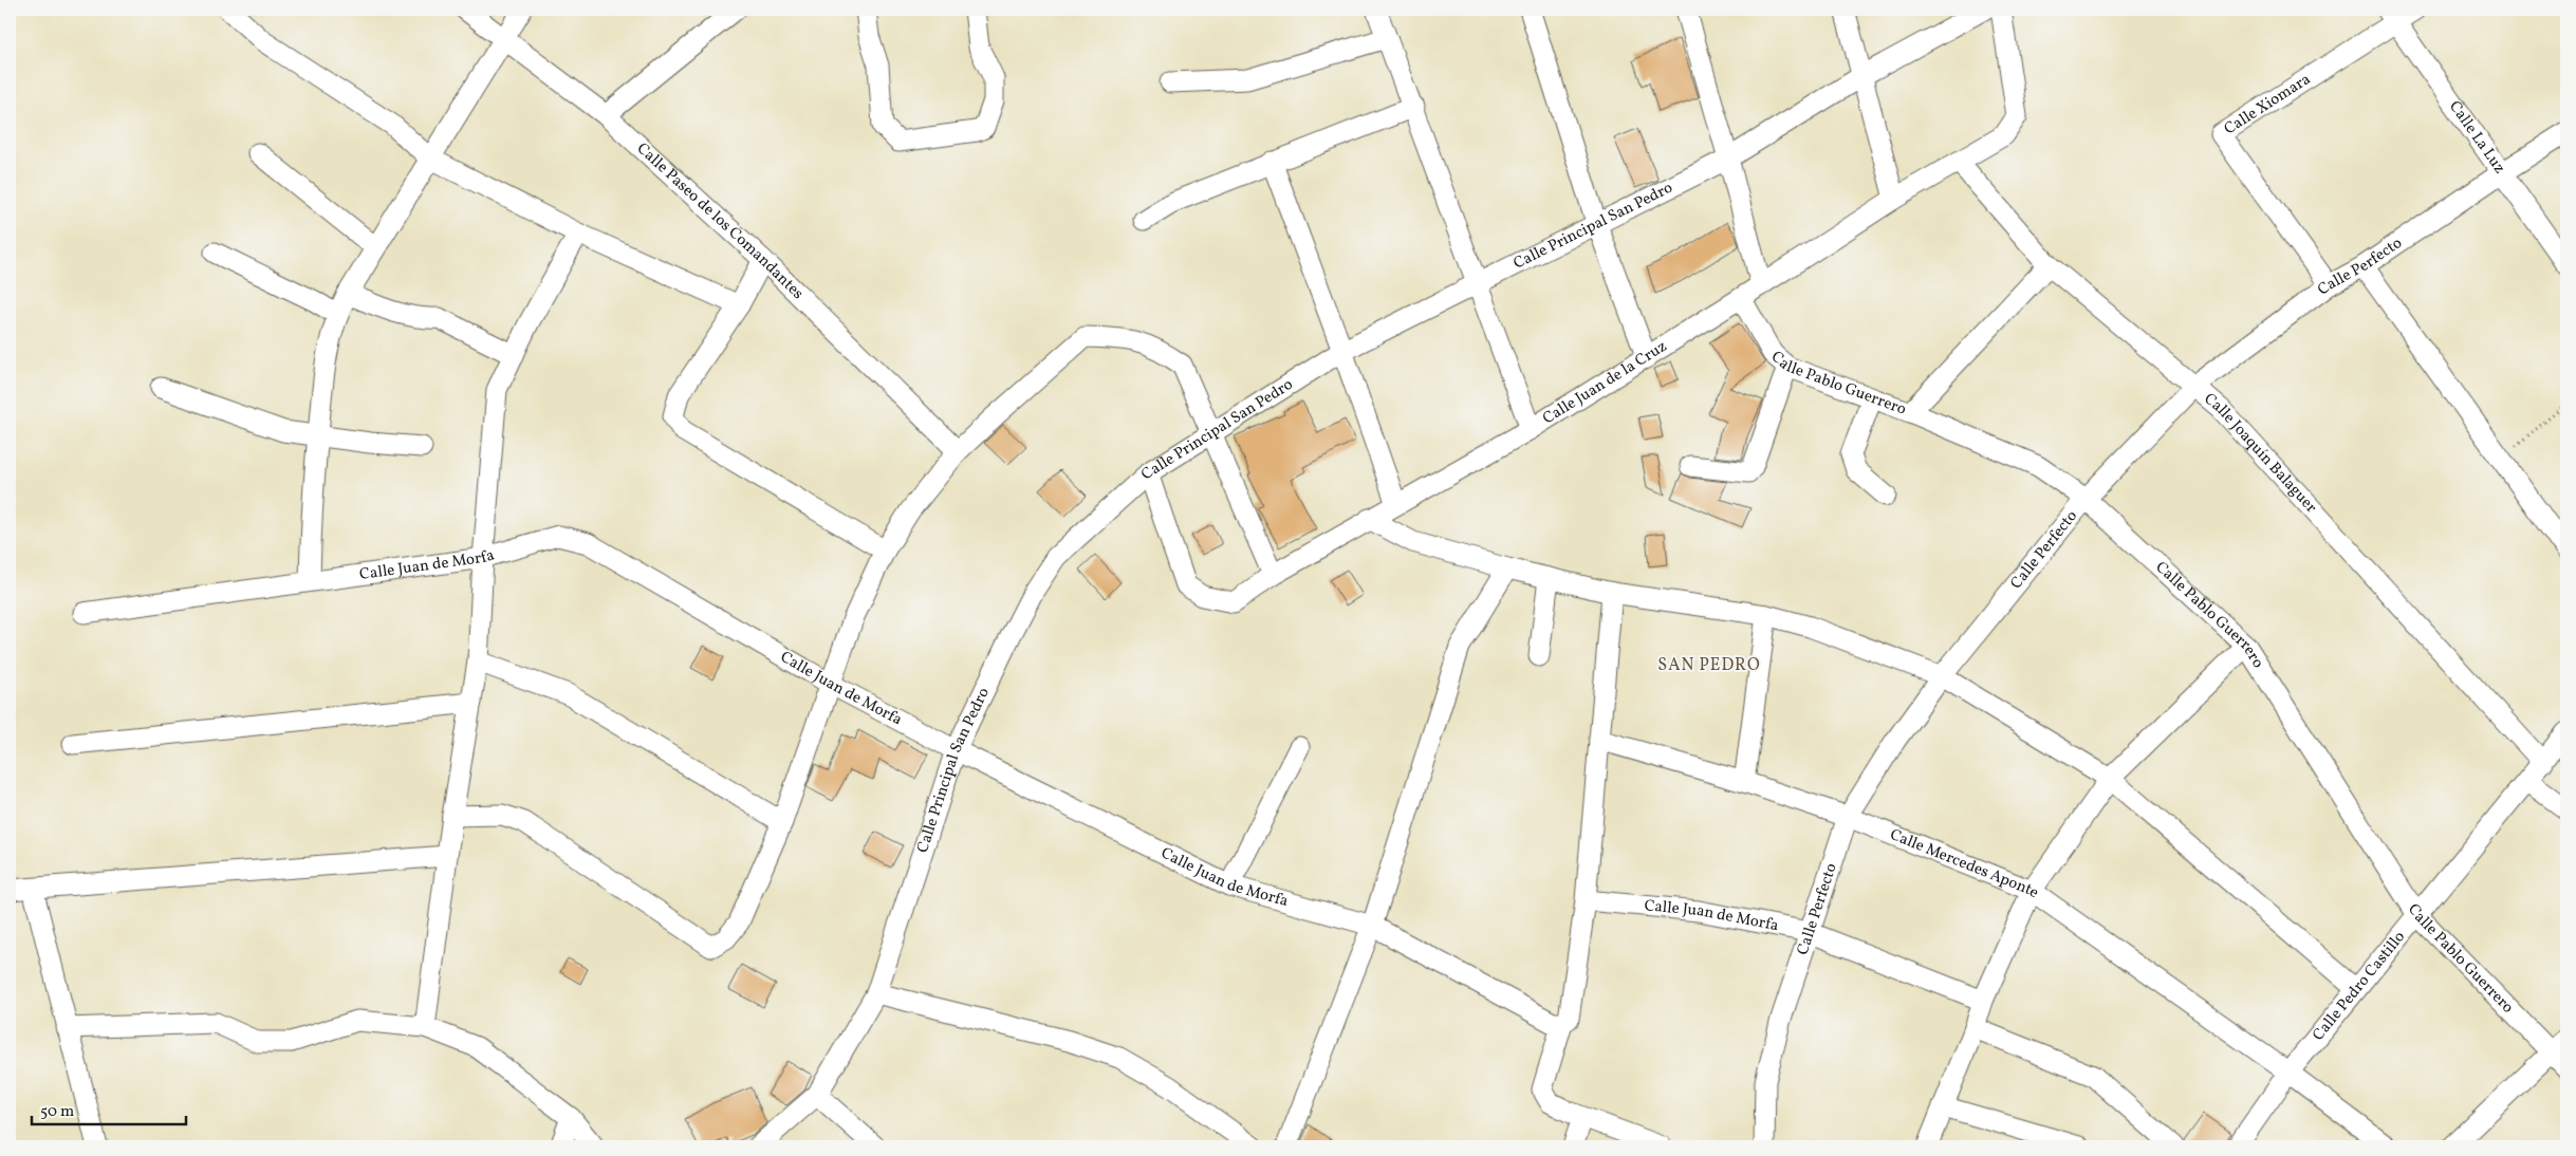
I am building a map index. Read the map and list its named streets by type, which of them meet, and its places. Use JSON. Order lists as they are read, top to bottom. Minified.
{"streets":{"street":["Calle Xiomara","Calle La Luz","Calle Paseo de los Comandantes","Calle Principal San Pedro","Calle Perfecto","Calle Pablo Guerrero","Calle Juan de la Cruz","Calle Joaquín Balaguer","Calle Juan de Morfa","Calle Mercedes Aponte","Calle Pedro Castillo"]},"crossings":[["Calle Xiomara","Calle La Luz"],["Calle Xiomara","Calle Perfecto"],["Calle La Luz","Calle Perfecto"],["Calle Principal San Pedro","Calle Juan de la Cruz"],["Calle Principal San Pedro","Calle Juan de Morfa"],["Calle Perfecto","Calle Pablo Guerrero"],["Calle Perfecto","Calle Joaquín Balaguer"],["Calle Perfecto","Calle Juan de Morfa"],["Calle Perfecto","Calle Mercedes Aponte"],["Calle Pablo Guerrero","Calle Juan de la Cruz"],["Calle Pablo Guerrero","Calle Pedro Castillo"],["Calle Juan de la Cruz","Calle Joaquín Balaguer"],["Calle Joaquín Balaguer","Calle Pedro Castillo"],["Calle Mercedes Aponte","Calle Pedro Castillo"]],"districts":["SAN PEDRO"],"scale_bar":"50 m"}
